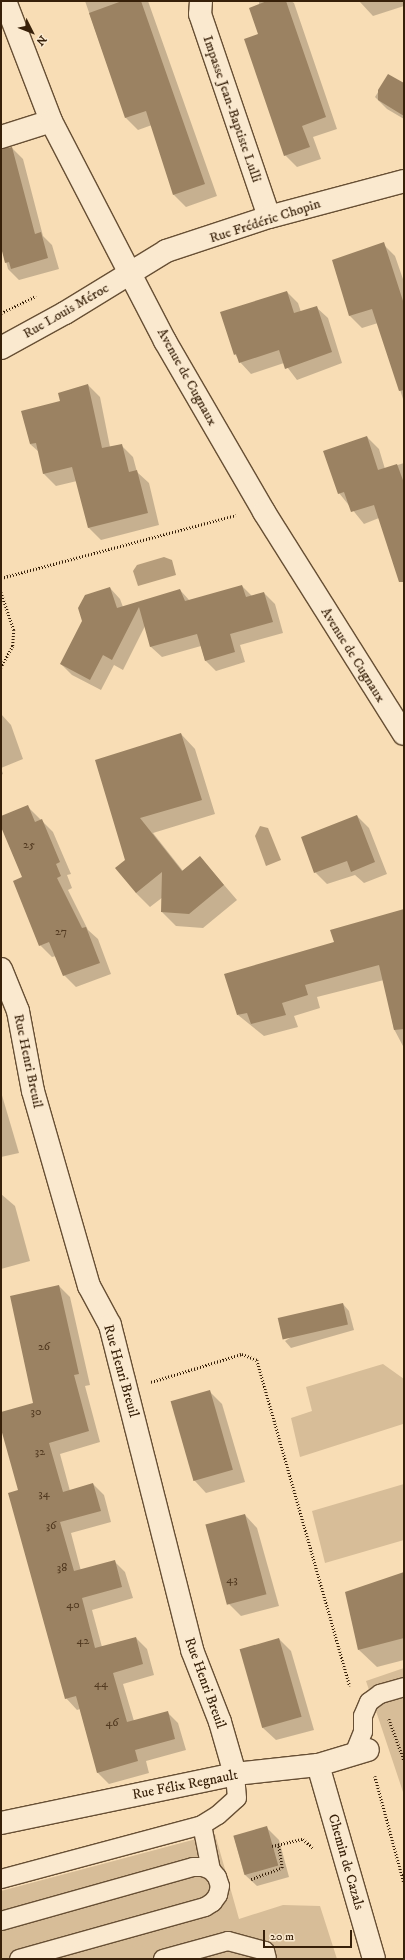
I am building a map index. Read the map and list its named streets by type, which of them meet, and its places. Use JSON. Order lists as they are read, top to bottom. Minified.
{"streets":{"street":["Impasse Jean-Baptiste Lulli","Rue Frédéric Chopin","Rue Louis Méroc","Avenue de Cugnaux","Rue Henri Breuil","Rue Félix Regnault","Chemin de Cazals"]},"crossings":[["Impasse Jean-Baptiste Lulli","Rue Frédéric Chopin"],["Rue Frédéric Chopin","Rue Louis Méroc"],["Rue Frédéric Chopin","Avenue de Cugnaux"],["Rue Louis Méroc","Avenue de Cugnaux"],["Rue Henri Breuil","Rue Félix Regnault"],["Rue Félix Regnault","Chemin de Cazals"]],"house_numbers":["25","27","26","30","32","34","36","38","43","40","42","44","46"],"scale_bar":"20 m","north":"bottom right"}
